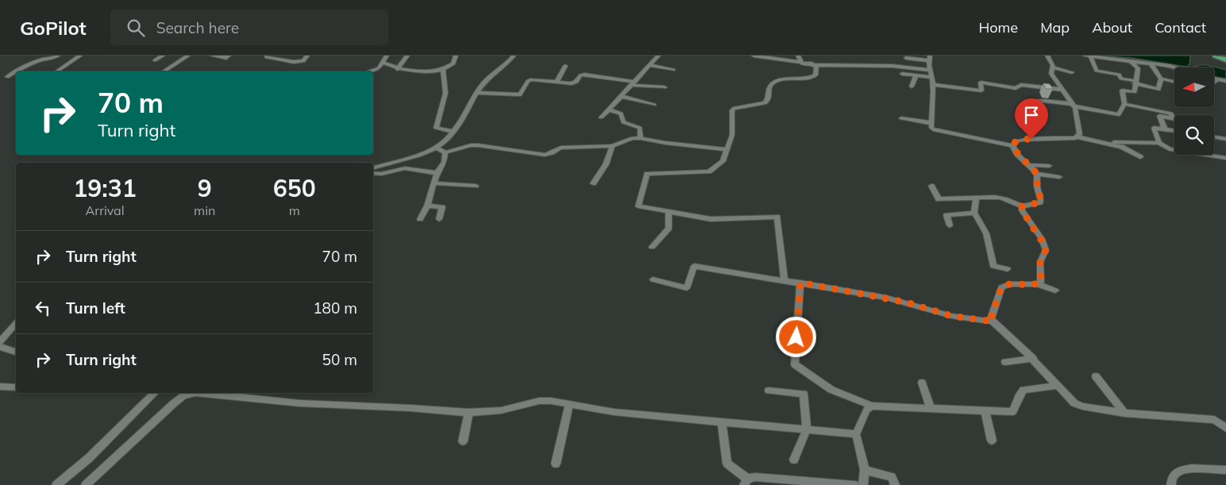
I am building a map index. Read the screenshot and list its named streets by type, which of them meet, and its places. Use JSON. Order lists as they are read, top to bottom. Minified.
{"north":"left","page":{"header":"GoPilot","search":"Search here","nav":["Home","Map","About","Contact"],"turn":["70 m","Turn right"],"eta":["19:31","Arrival","9","min","650","m"],"list":[{"name":"Turn right","value":"70 m"},{"name":"Turn left","value":"180 m"},{"name":"Turn right","value":"50 m"}]}}
